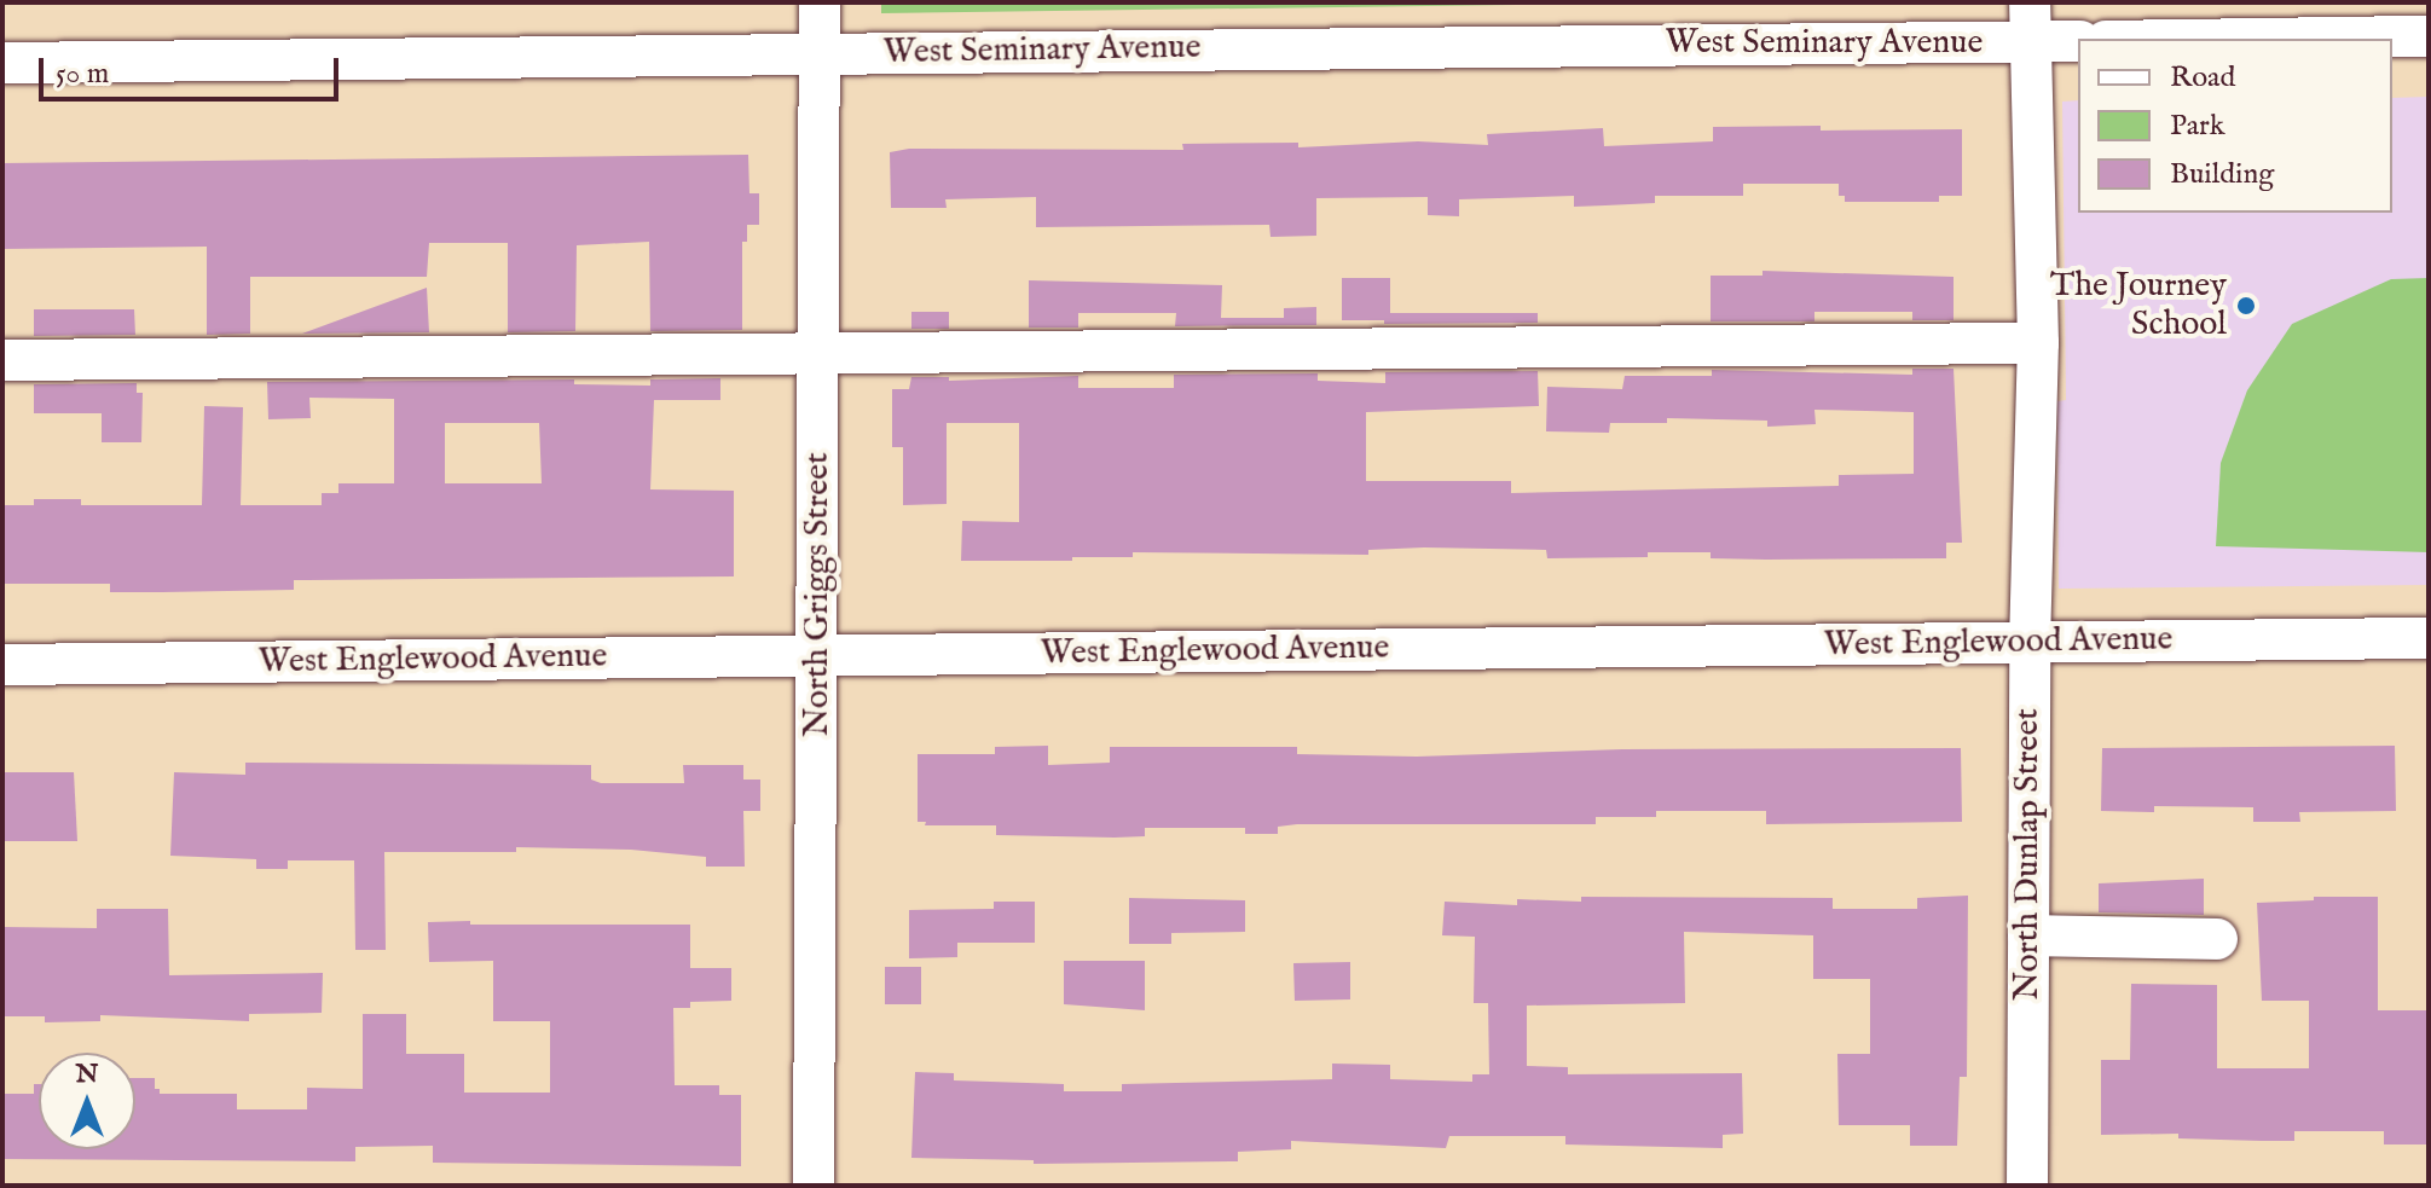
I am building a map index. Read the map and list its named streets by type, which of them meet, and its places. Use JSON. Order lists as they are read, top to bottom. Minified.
{"streets":{"street":["West Seminary Avenue","North Griggs Street","West Englewood Avenue","North Dunlap Street"]},"crossings":[["West Seminary Avenue","North Griggs Street"],["West Seminary Avenue","North Dunlap Street"],["North Griggs Street","West Englewood Avenue"],["West Englewood Avenue","North Dunlap Street"]],"places":["The Journey School"],"legend":["Road","Park","Building"],"scale_bar":"50 m","north":"top"}
